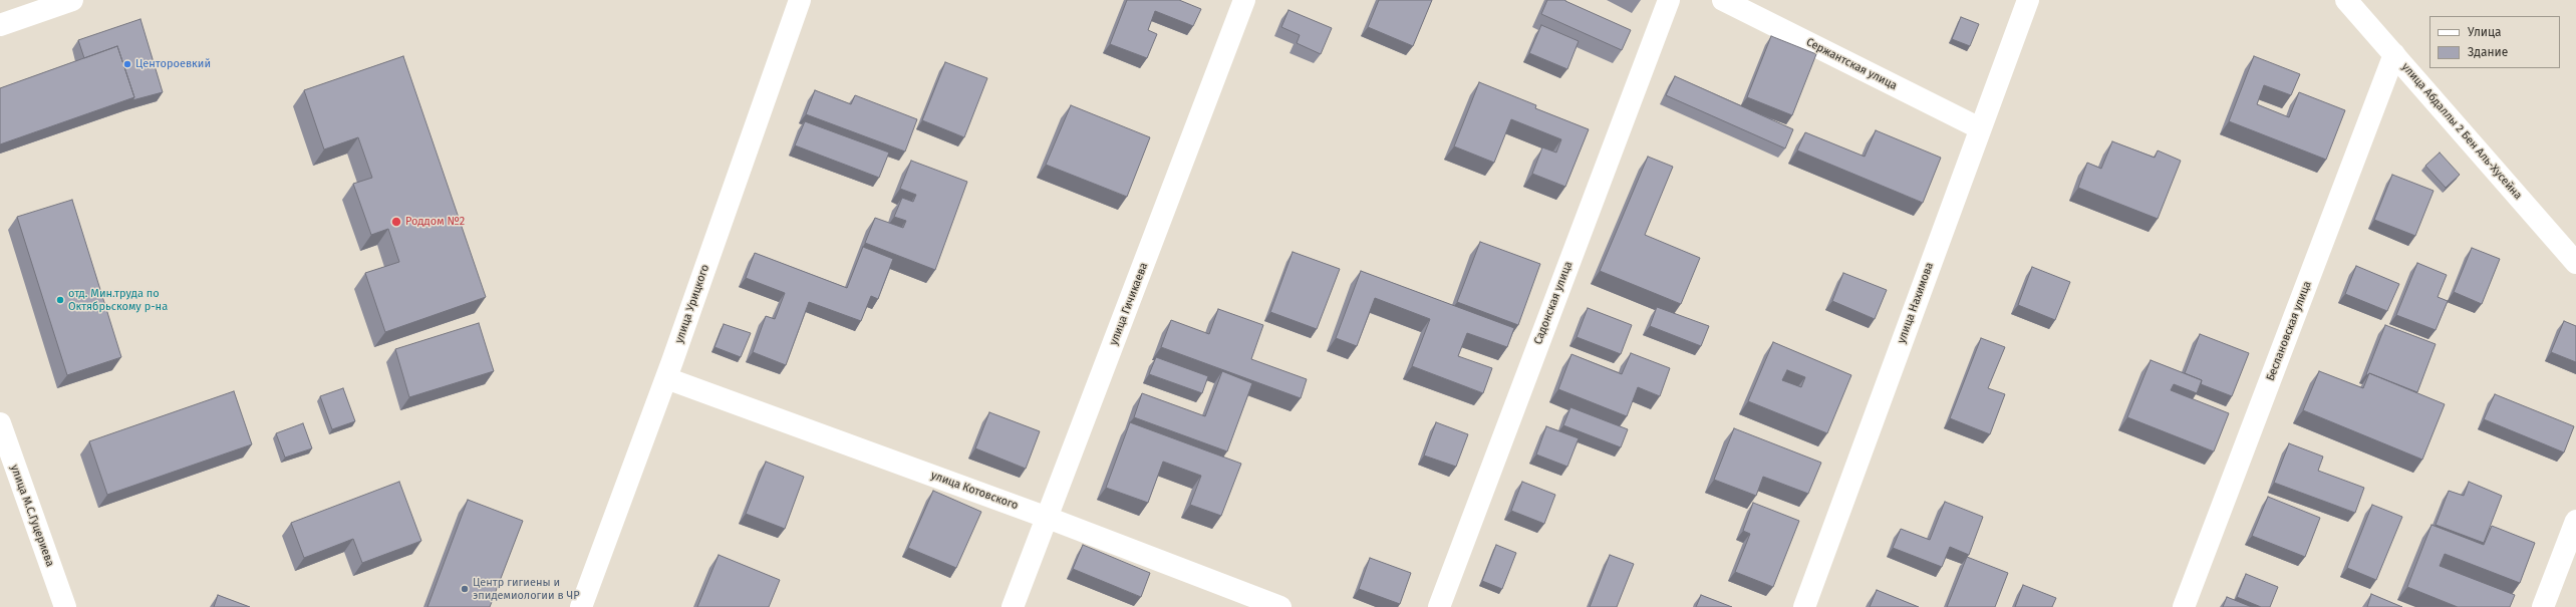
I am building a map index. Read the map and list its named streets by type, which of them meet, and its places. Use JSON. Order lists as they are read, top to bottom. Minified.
{"streets":{"street":["Сержантская улица","улица Абдаллы 2 Бен Аль-Хусейна","Садонская улица","улица Нахимова","улица Урицкого","улица Гичикаева","Беслановская улица","улица Котовского","улица М.С.Гуцериева"]},"crossings":[["Сержантская улица","улица Нахимова"],["улица Абдаллы 2 Бен Аль-Хусейна","Беслановская улица"],["улица Урицкого","улица Котовского"],["улица Гичикаева","улица Котовского"]],"places":["Центороевкий","Роддом №2","отд. Мин.труда по Октябрьскому р-на","Центр гигиены и эпидемиологии в ЧР"],"legend":["Улица","Здание"]}
